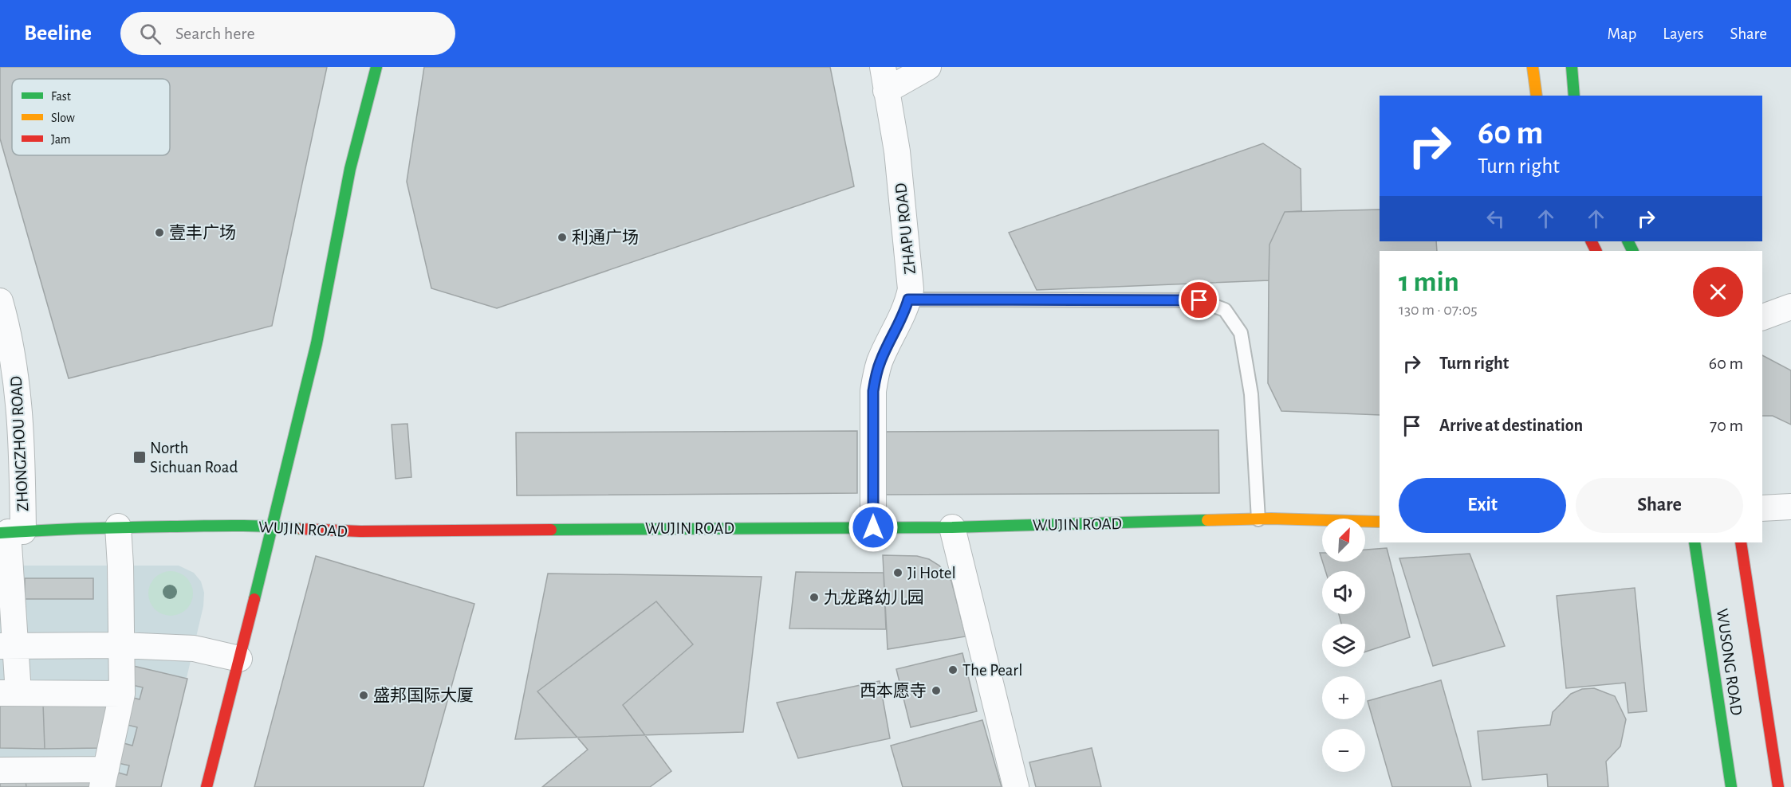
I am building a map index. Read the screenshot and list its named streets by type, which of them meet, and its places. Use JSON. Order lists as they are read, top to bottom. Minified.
{"streets":{"street":["ZHAPU ROAD","ZHONGZHOU ROAD","WUJIN ROAD","WUSONG ROAD"]},"crossings":[["ZHAPU ROAD","WUJIN ROAD"],["ZHONGZHOU ROAD","WUJIN ROAD"]],"places":{"other":["壹丰广场","利通广场","Ji Hotel","九龙路幼儿园","The Pearl","西本愿寺","盛邦国际大厦"],"transit":["North Sichuan Road"]},"legend":["Fast","Slow","Jam"],"north":"top right","page":{"header":"Beeline","search":"Search here","nav":["Map","Layers","Share"],"turn":["60 m","Turn right"],"heading":["1 min","130 m · 07:05"],"list":[{"name":"Turn right","value":"60 m"},{"name":"Arrive at destination","value":"70 m"}],"buttons":["Exit","Share"],"map_buttons":["+","−"]}}
